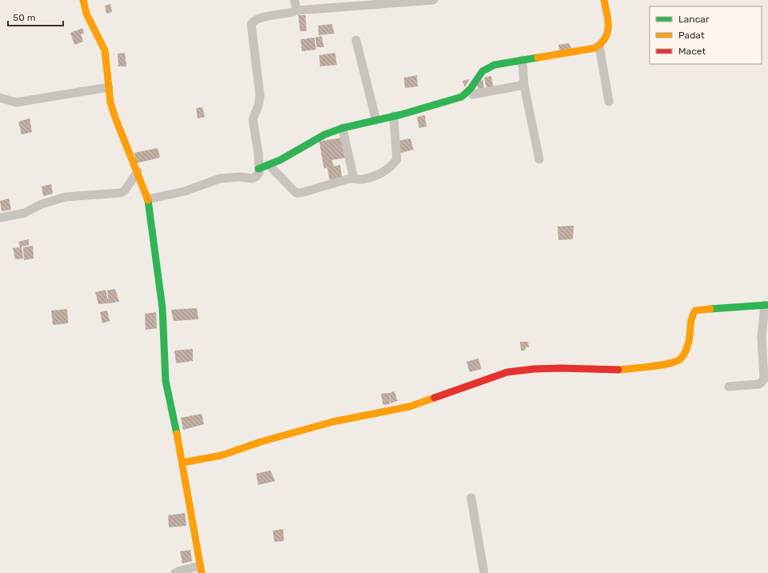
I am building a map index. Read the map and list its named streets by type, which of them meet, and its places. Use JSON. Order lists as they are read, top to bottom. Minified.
{"legend":["Lancar","Padat","Macet"],"scale_bar":"50 m"}
